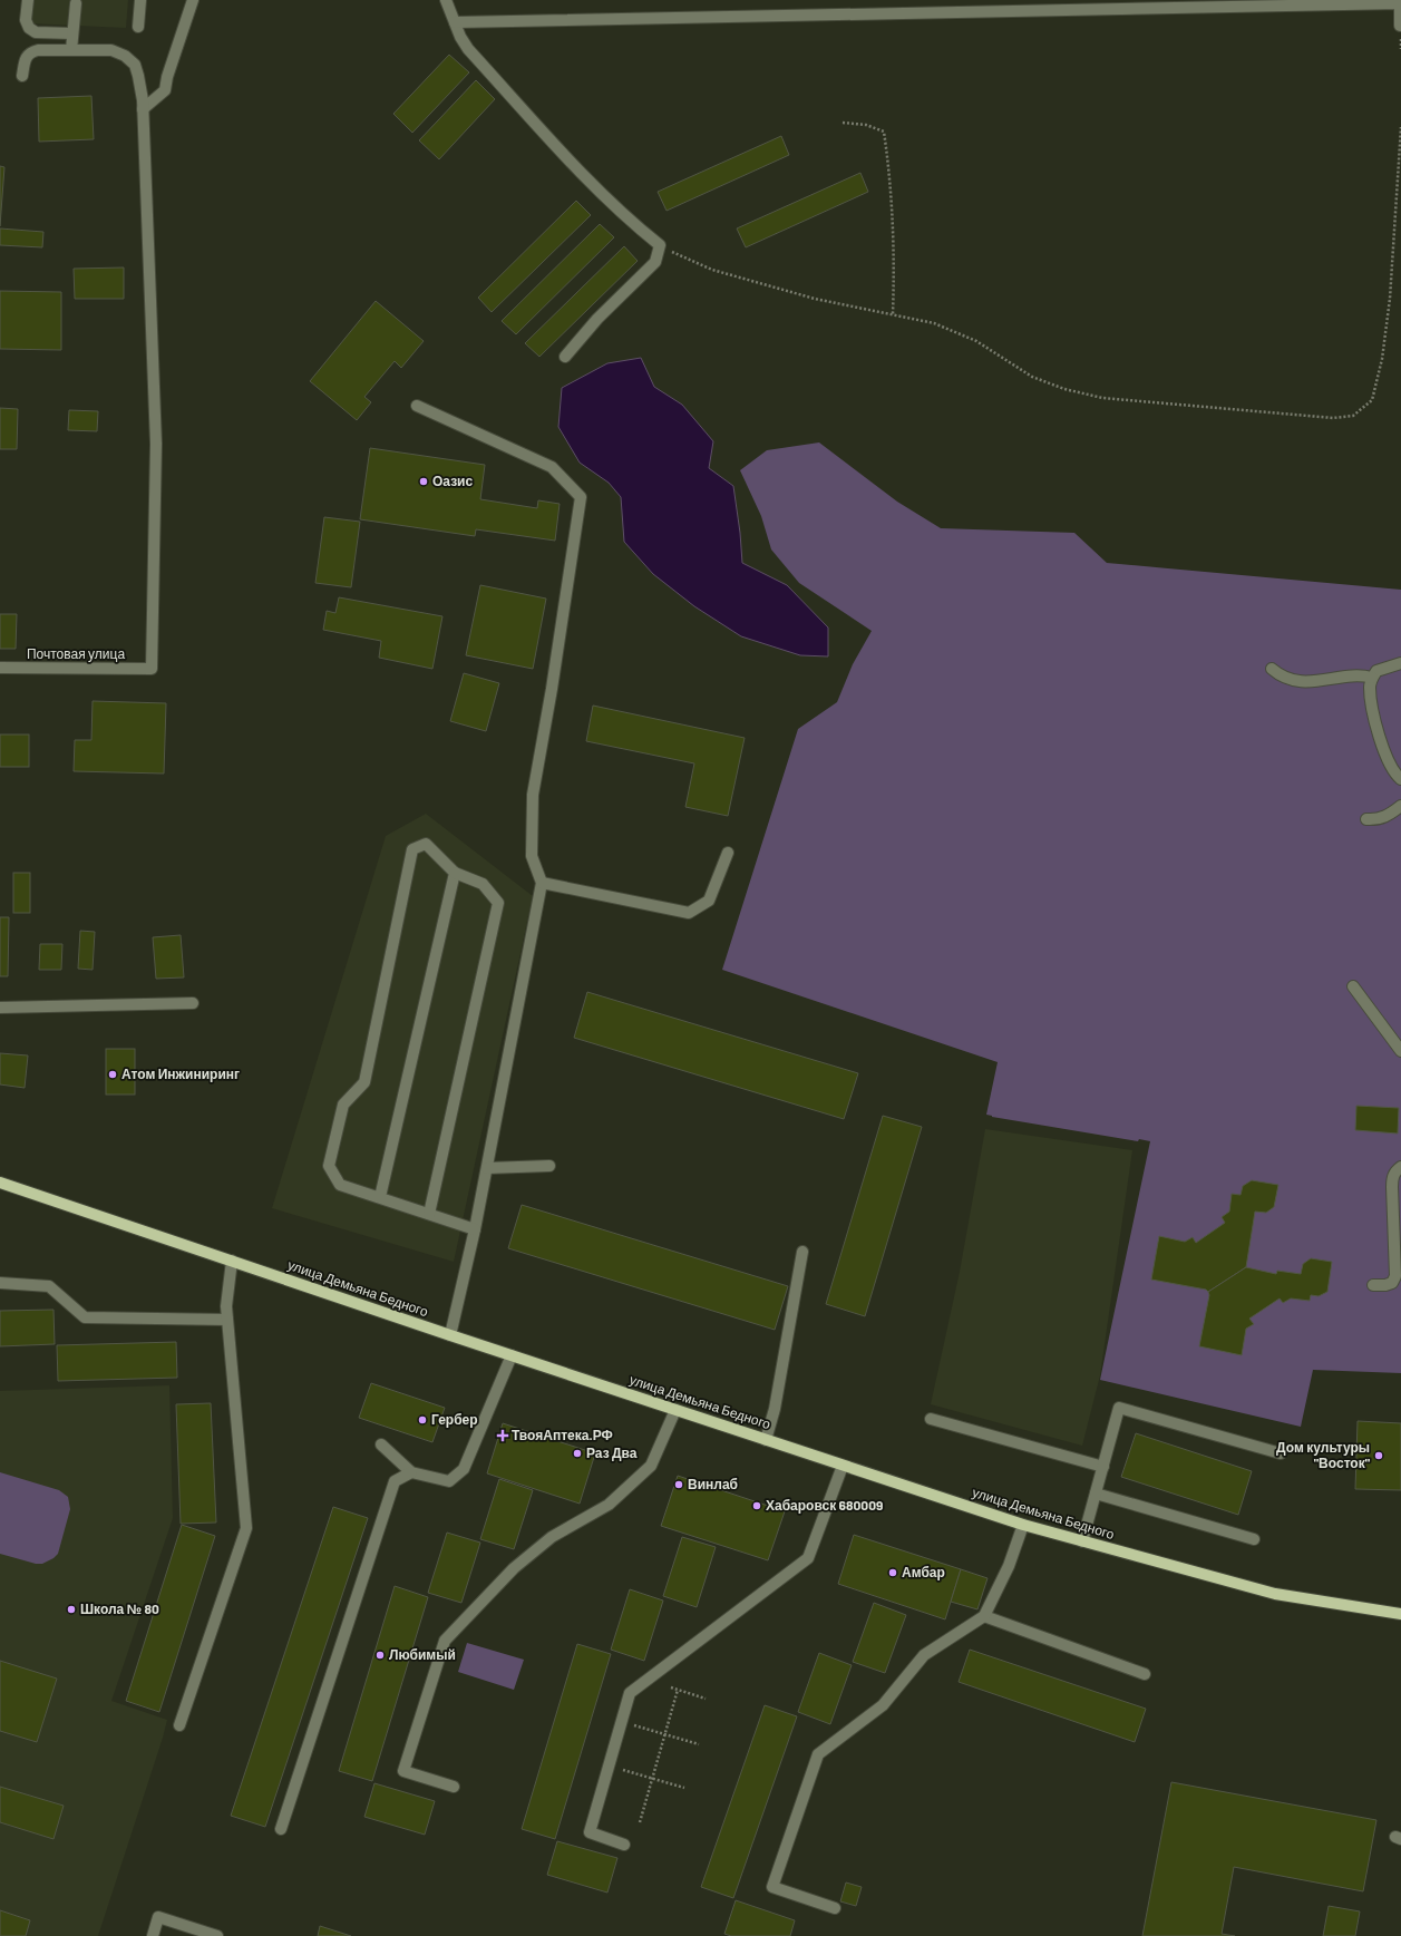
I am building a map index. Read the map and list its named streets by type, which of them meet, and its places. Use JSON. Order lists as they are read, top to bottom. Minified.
{"streets":{"main road":["улица Демьяна Бедного"],"street":["Почтовая улица"]},"places":{"other":["Оазис","Атом Инжиниринг","Гербер","Раз Два","Дом культуры \"Восток\"","Винлаб","Хабаровск 680009","Амбар","Школа № 80","Любимый"],"health":["ТвояАптека.РФ"]}}
